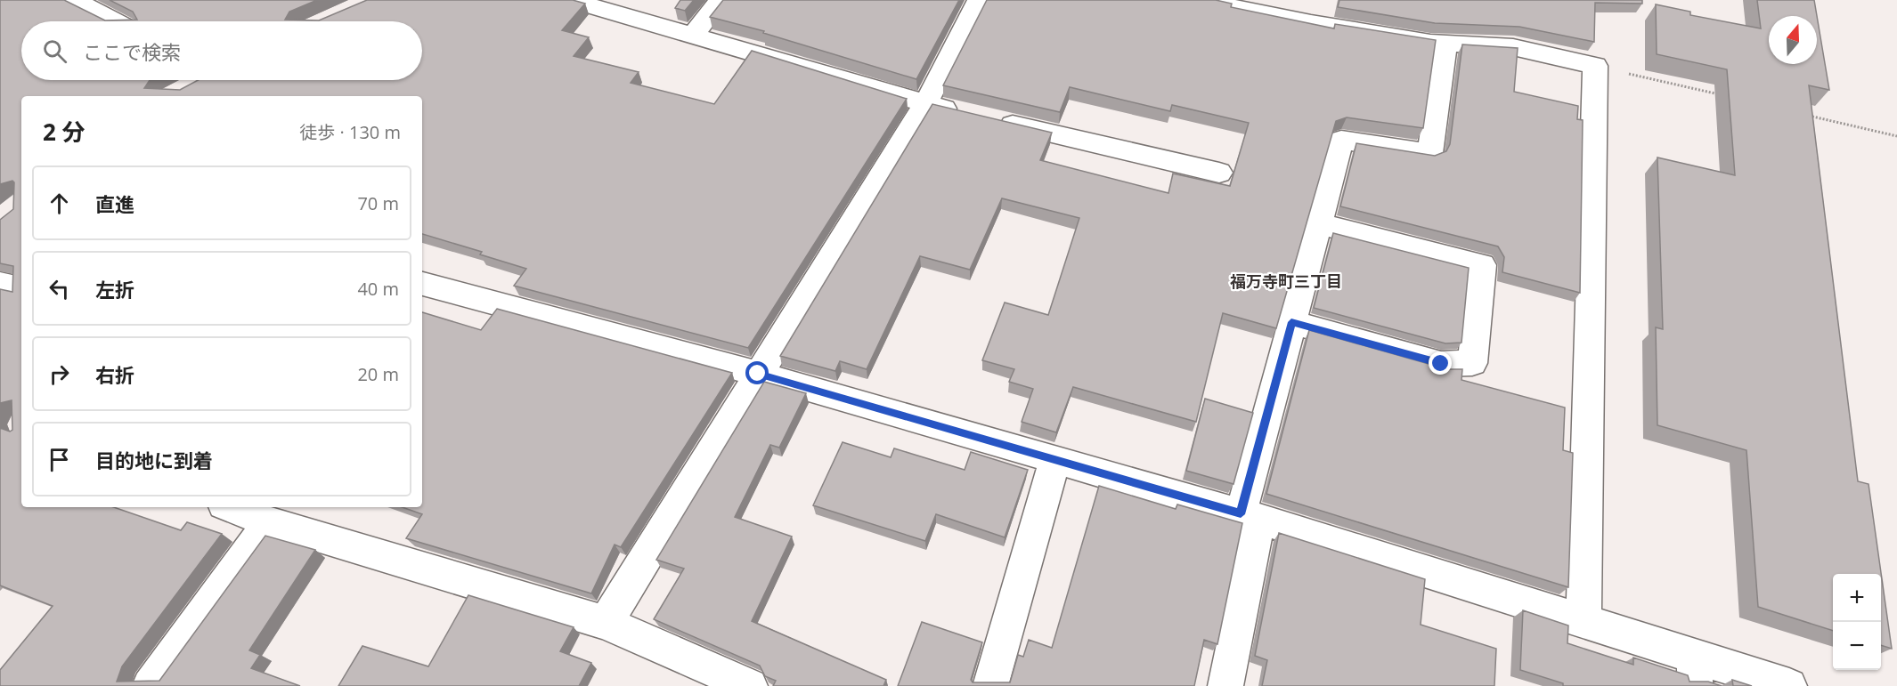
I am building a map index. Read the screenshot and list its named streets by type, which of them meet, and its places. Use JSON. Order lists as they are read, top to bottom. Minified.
{"districts":["福万寺町三丁目"],"north":"top","page":{"search":"ここで検索","heading":["2 分","徒歩 · 130 m"],"list":[["直進","70 m"],["左折","40 m"],["右折","20 m"],"目的地に到着"],"map_buttons":["+","−"]}}
